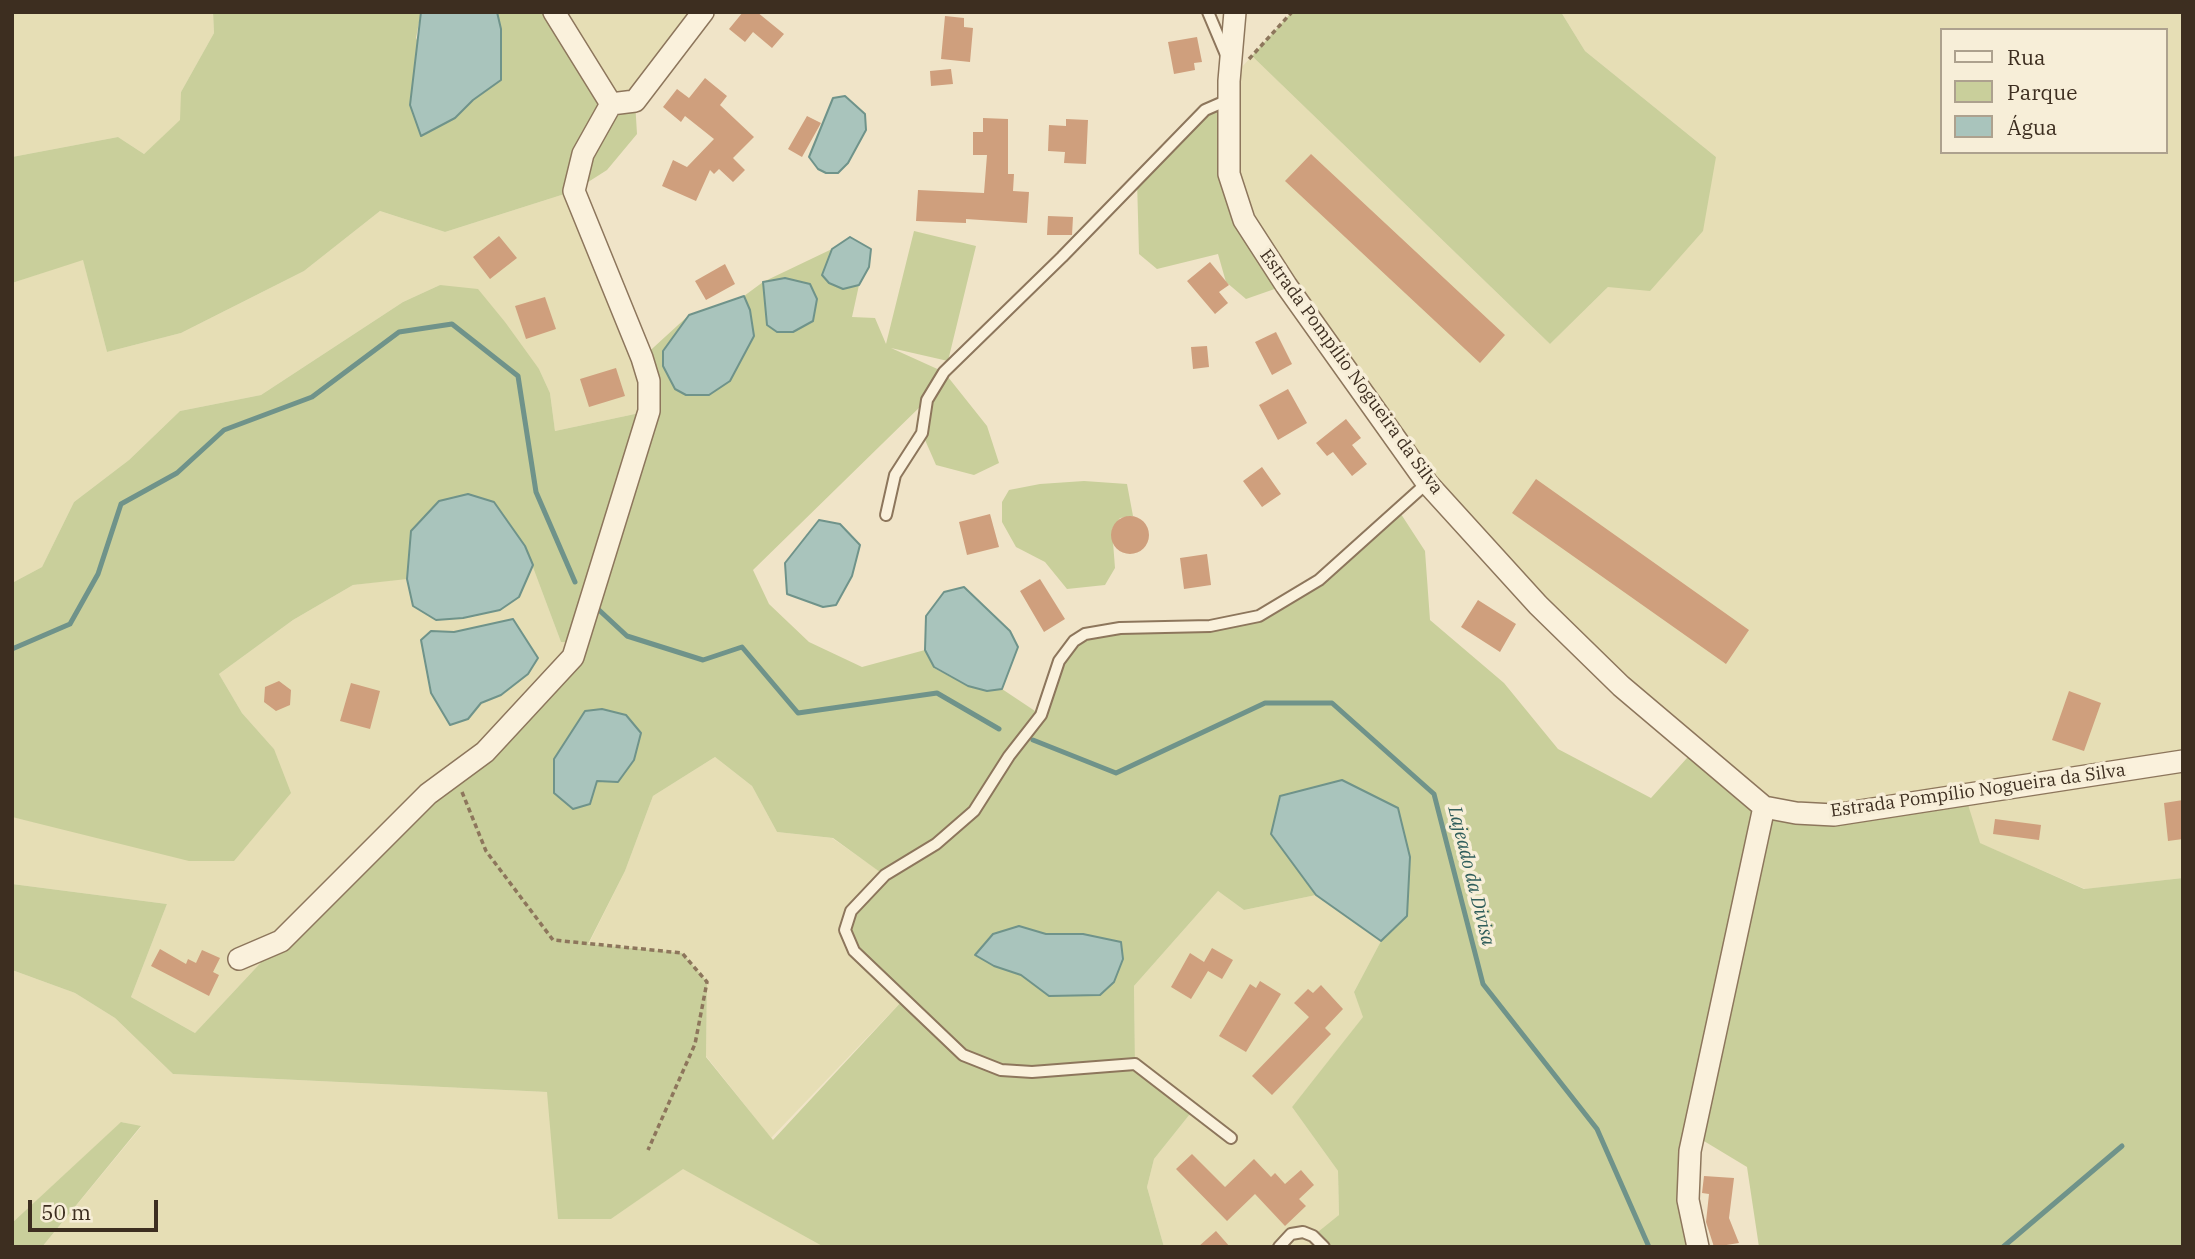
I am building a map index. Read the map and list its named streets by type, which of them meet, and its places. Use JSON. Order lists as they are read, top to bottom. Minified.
{"streets":{"street":["Estrada Pompílio Nogueira da Silva"]},"water":["Lajeado da Divisa"],"legend":["Rua","Parque","Água"],"scale_bar":"50 m"}
